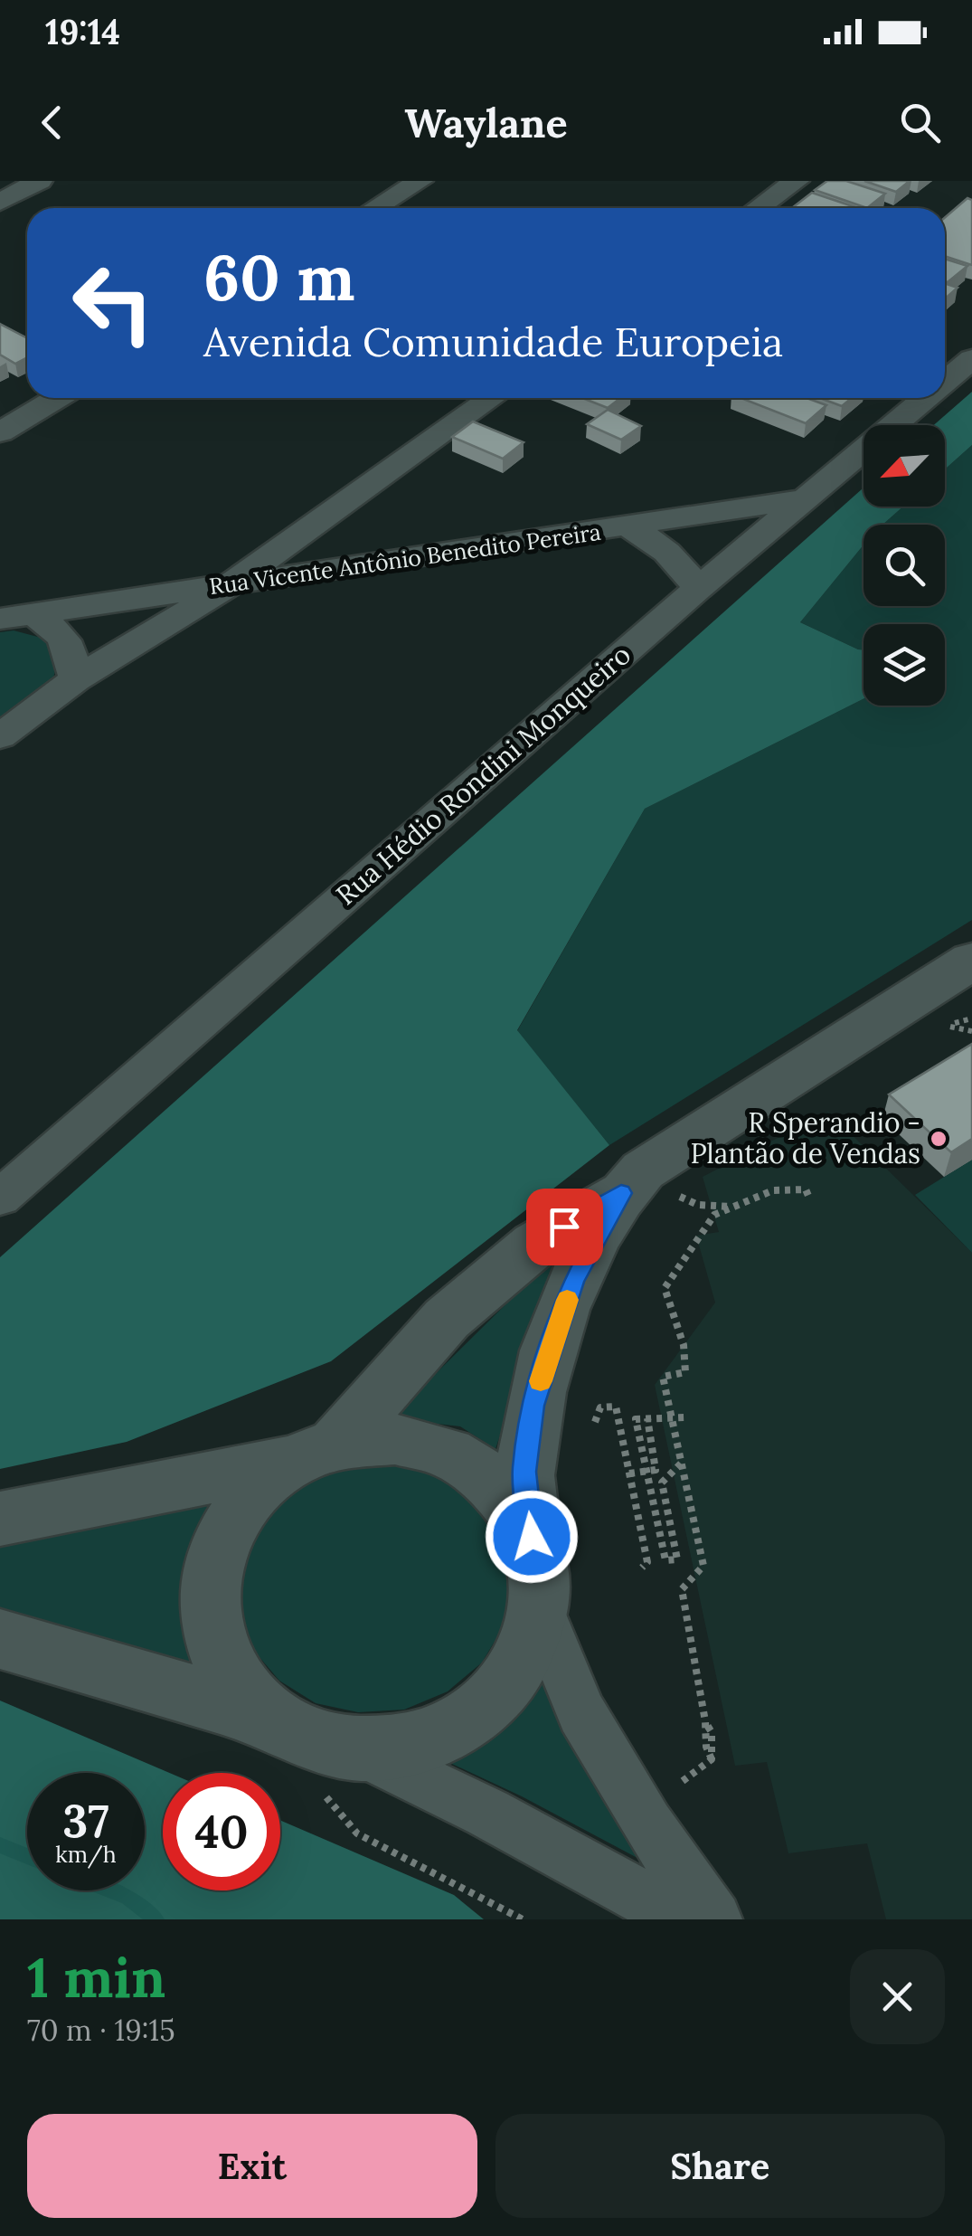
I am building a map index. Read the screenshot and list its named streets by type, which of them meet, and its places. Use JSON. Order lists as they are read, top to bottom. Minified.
{"streets":{"street":["Rua Vicente Antônio Benedito Pereira","Rua Hédio Rondini Monqueiro"]},"crossings":[["Rua Vicente Antônio Benedito Pereira","Rua Hédio Rondini Monqueiro"]],"places":["R Sperandio - Plantão de Vendas"],"north":"bottom left","page":{"status":"19:14","header":"Waylane","turn":["60 m","Avenida Comunidade Europeia"],"speed":"37 km/h","limit":"40","heading":["1 min","70 m · 19:15"],"buttons":["Exit","Share"]}}
